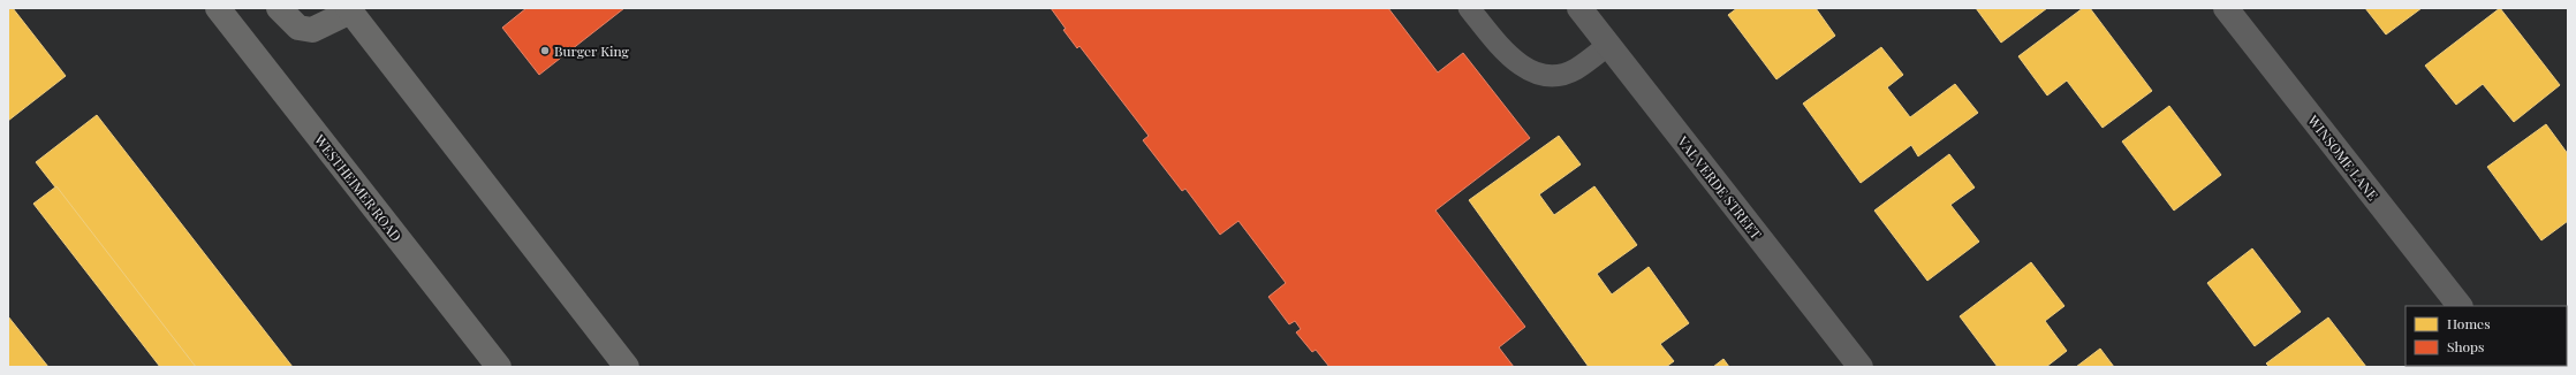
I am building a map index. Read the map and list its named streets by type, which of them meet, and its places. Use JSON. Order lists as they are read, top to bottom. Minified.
{"streets":{"main road":["WESTHEIMER ROAD"],"street":["WINSOME LANE","VAL VERDE STREET"]},"places":["Burger King"],"legend":["Homes","Shops"]}
